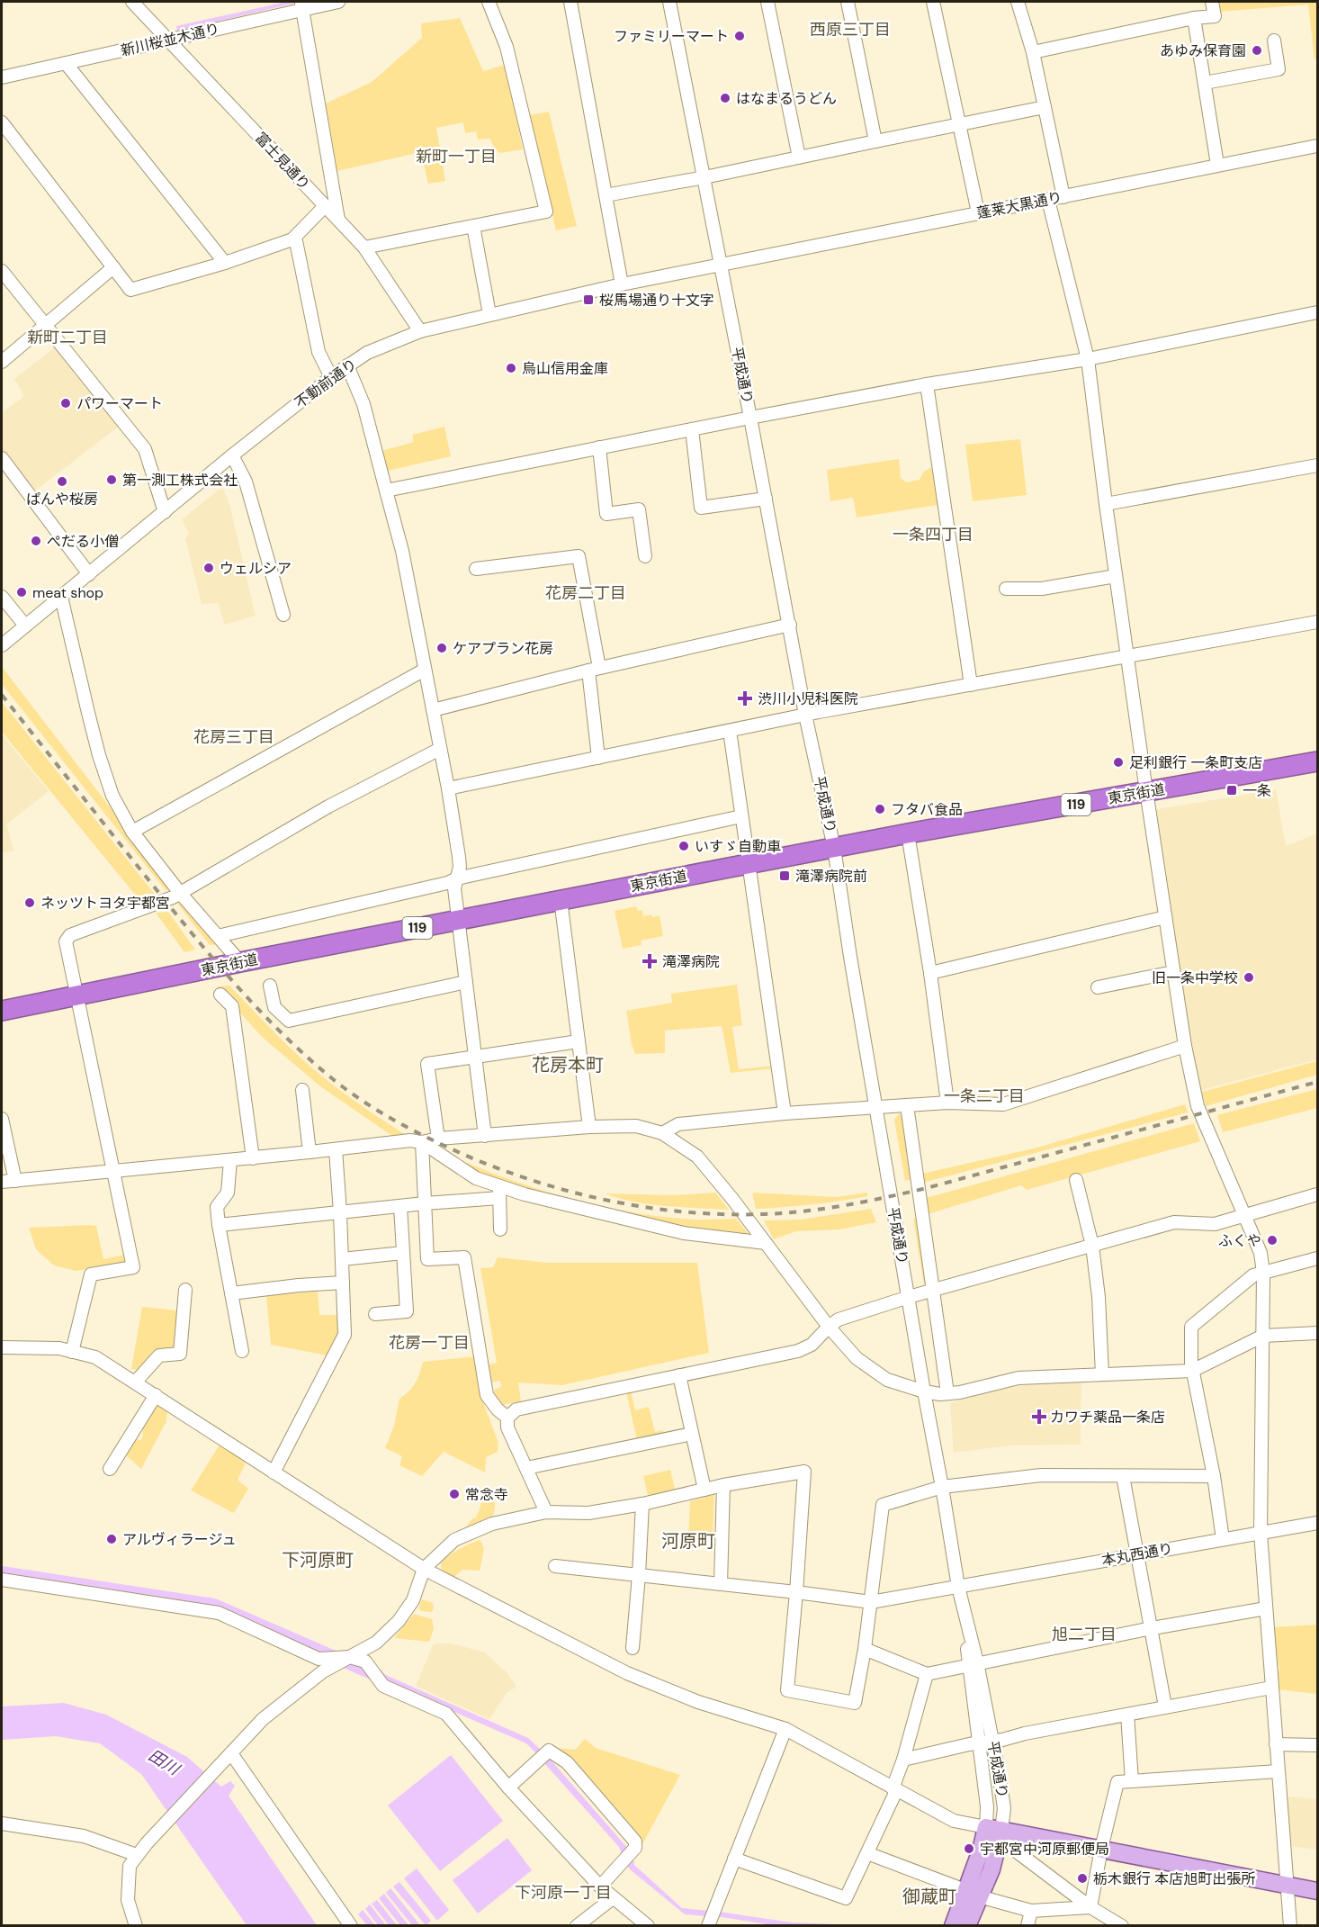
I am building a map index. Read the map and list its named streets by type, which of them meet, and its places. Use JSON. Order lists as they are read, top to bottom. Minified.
{"streets":{"highway":["東京街道","119"],"main road":["平成通り"],"street":["新川桜並木通り","富士見通り","蓬莱大黒通り","不動前通り","本丸西通り"]},"crossings":[["新川桜並木通り","富士見通り"],["富士見通り","不動前通り"],["蓬莱大黒通り","平成通り"],["蓬莱大黒通り","不動前通り"],["平成通り","不動前通り"],["平成通り","東京街道"],["平成通り","本丸西通り"]],"districts":["西原三丁目","新町一丁目","新町二丁目","一条四丁目","花房二丁目","花房三丁目","花房本町","一条二丁目","花房一丁目","河原町","下河原町","旭二丁目","下河原一丁目","御蔵町"],"water":["田川"],"places":{"other":["ファミリーマート","あゆみ保育園","はなまるうどん","烏山信用金庫","パワーマート","第一測工株式会社","ぱんや桜房","ぺだる小僧","ウェルシア","meat shop","ケアプラン花房","足利銀行 一条町支店","フタバ食品","いすゞ自動車","ネッツトヨタ宇都宮","旧一条中学校","ふくや","常念寺","アルヴィラージュ","宇都宮中河原郵便局","栃木銀行 本店旭町出張所"],"transit":["桜馬場通り十文字","一条","滝澤病院前"],"health":["渋川小児科医院","滝澤病院","カワチ薬品一条店"]}}
